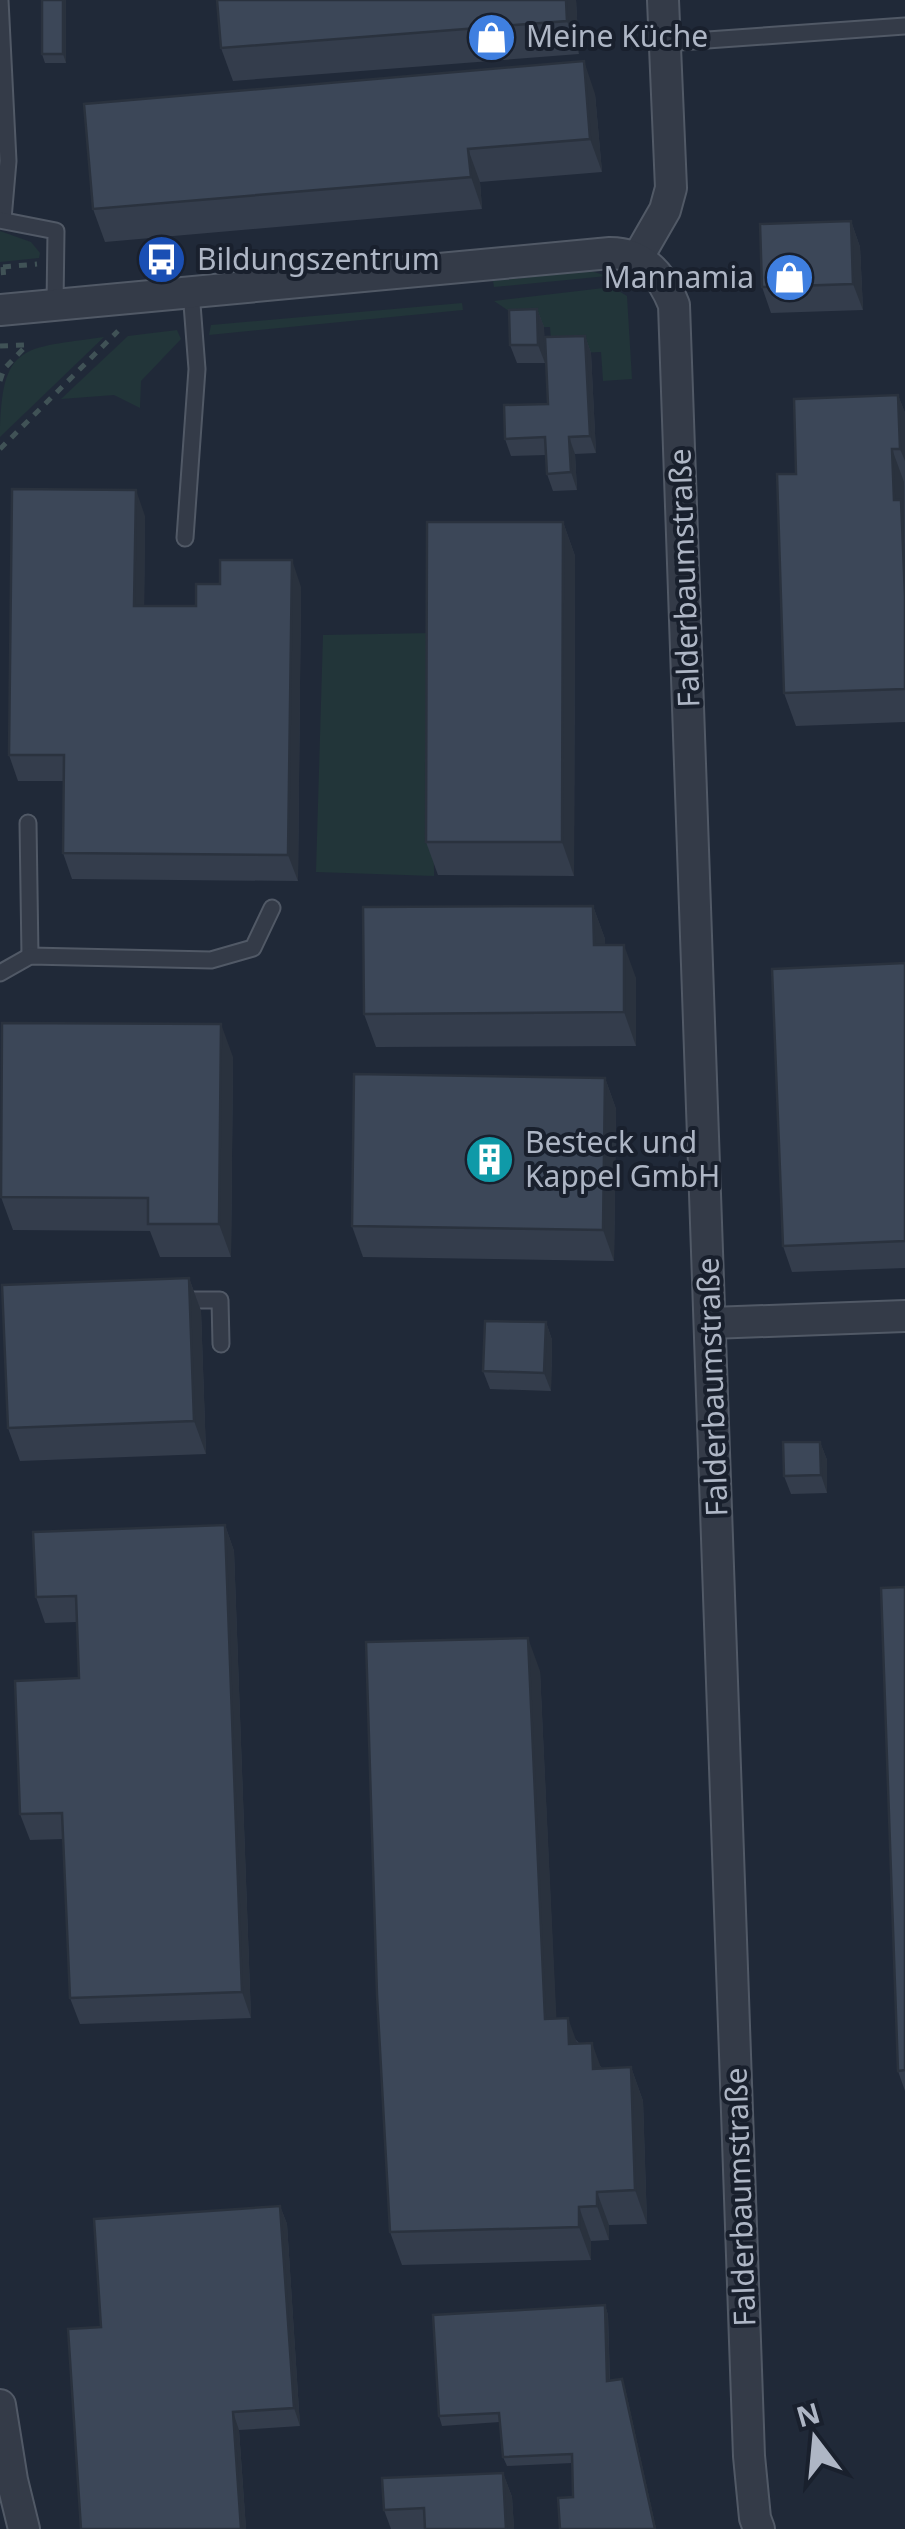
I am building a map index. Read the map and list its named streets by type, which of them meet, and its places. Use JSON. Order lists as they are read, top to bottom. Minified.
{"streets":{"street":["Falderbaumstraße"]},"places":{"shop":["Meine Küche","Mannamia"],"bus stop":["Bildungszentrum"],"building":["Besteck und Kappel GmbH"]},"north":"top"}
